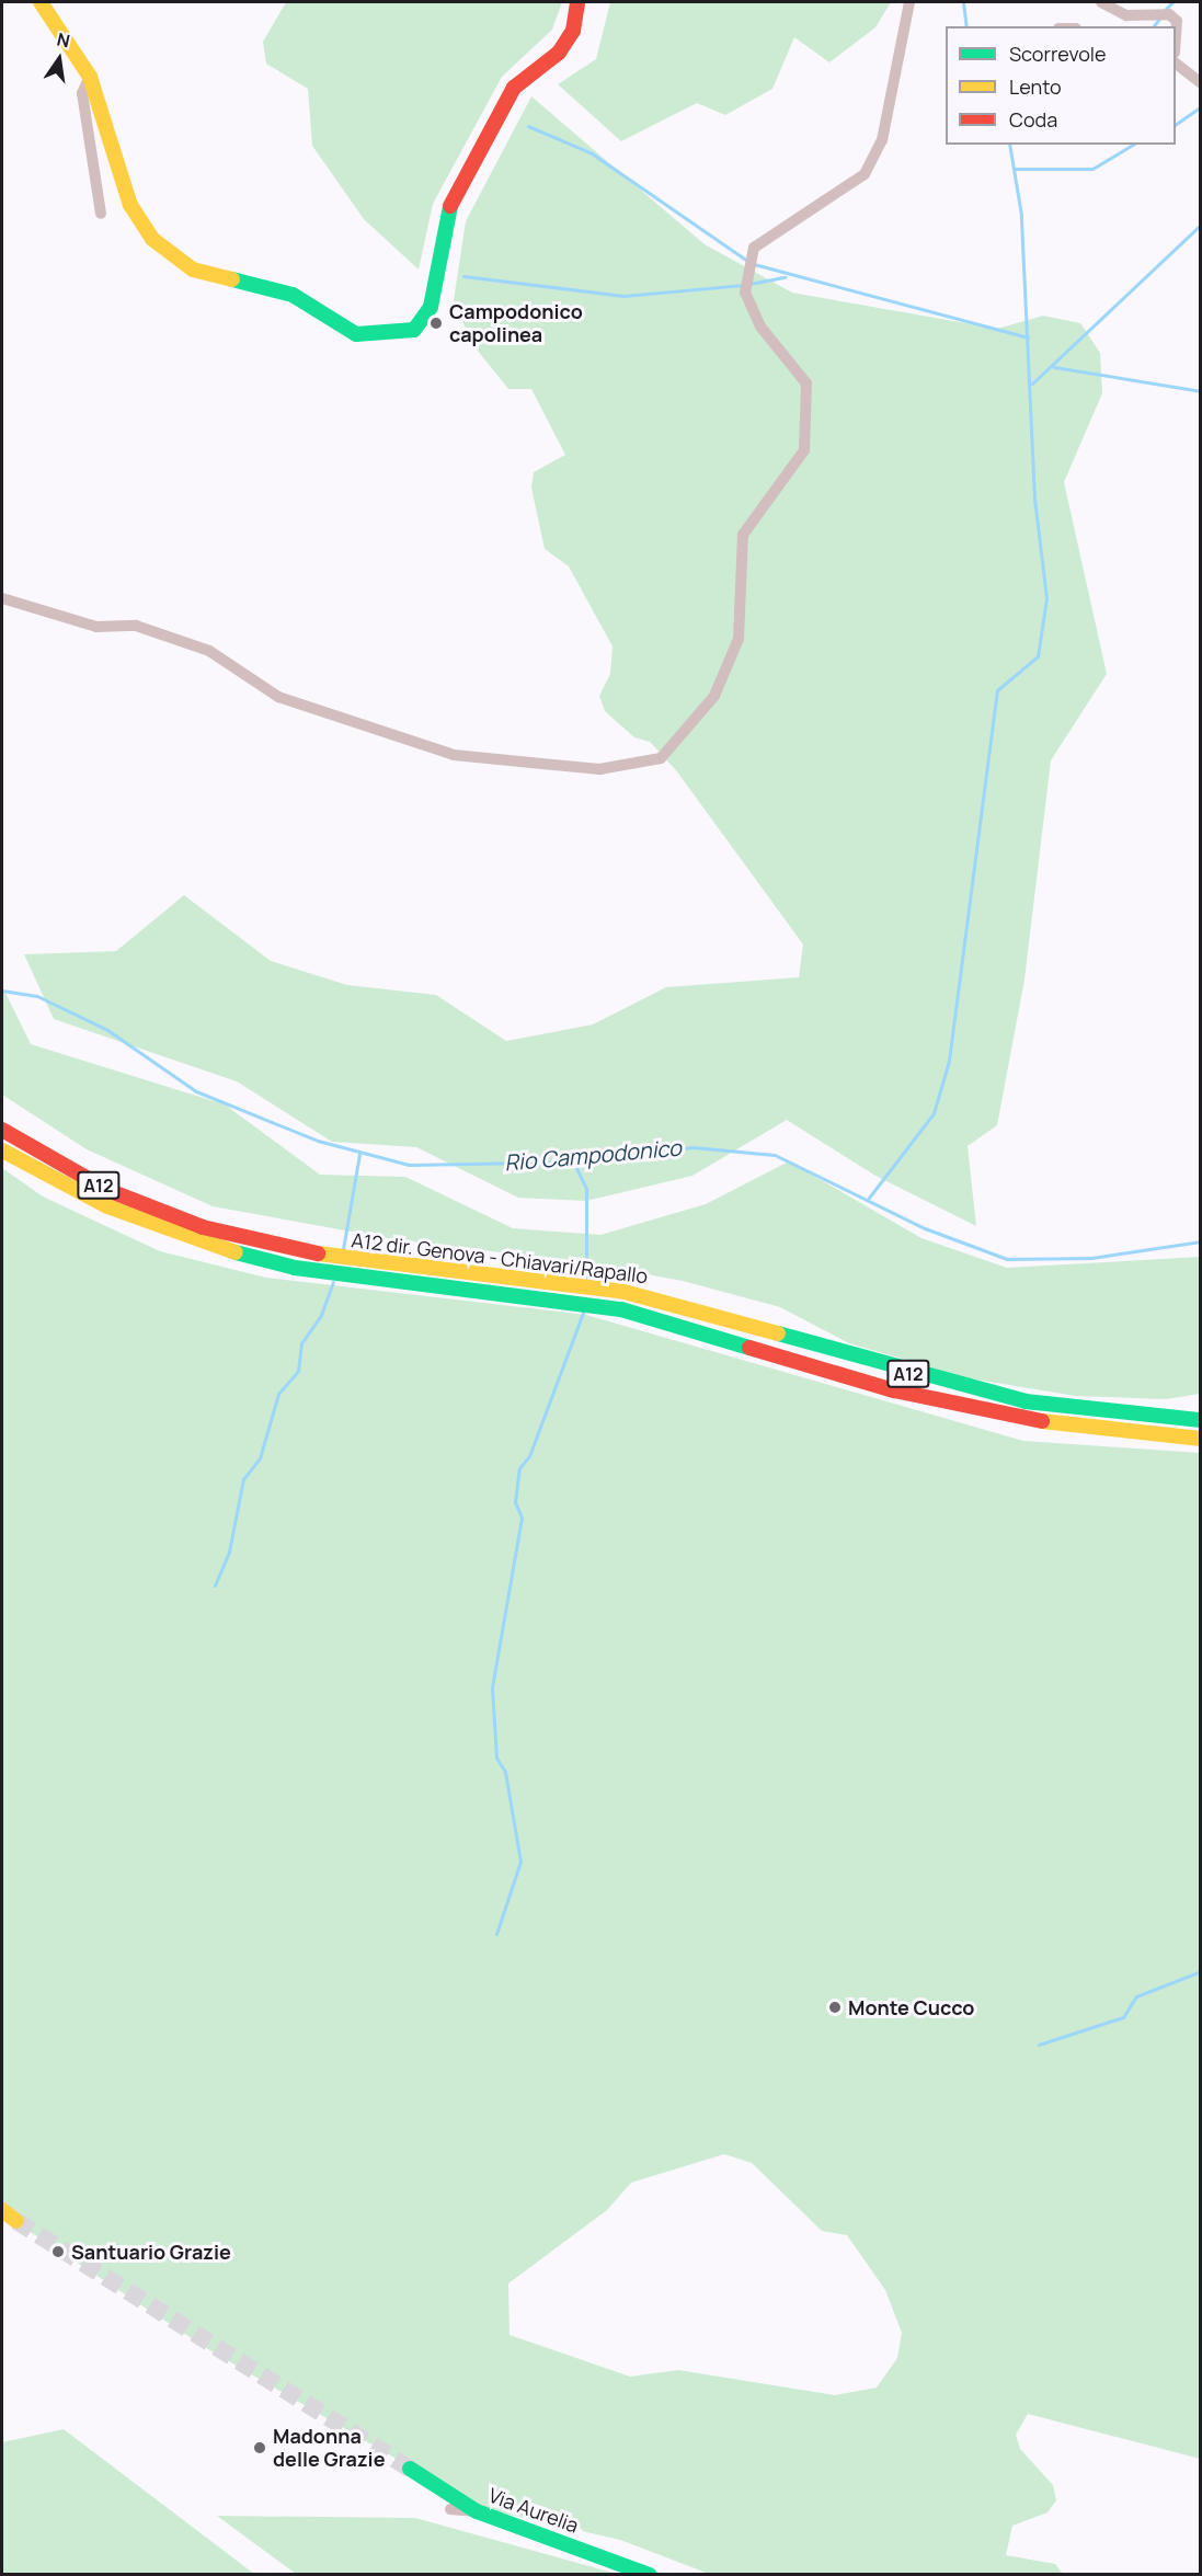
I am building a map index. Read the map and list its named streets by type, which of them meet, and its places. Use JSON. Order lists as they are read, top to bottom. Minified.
{"streets":{"main road":["A12","A12 dir. Genova - Chiavari/Rapallo","Via Aurelia"]},"water":["Rio Campodonico"],"places":["Campodonico capolinea","Monte Cucco","Santuario Grazie","Madonna delle Grazie"],"legend":["Scorrevole","Lento","Coda"],"north":"top"}
